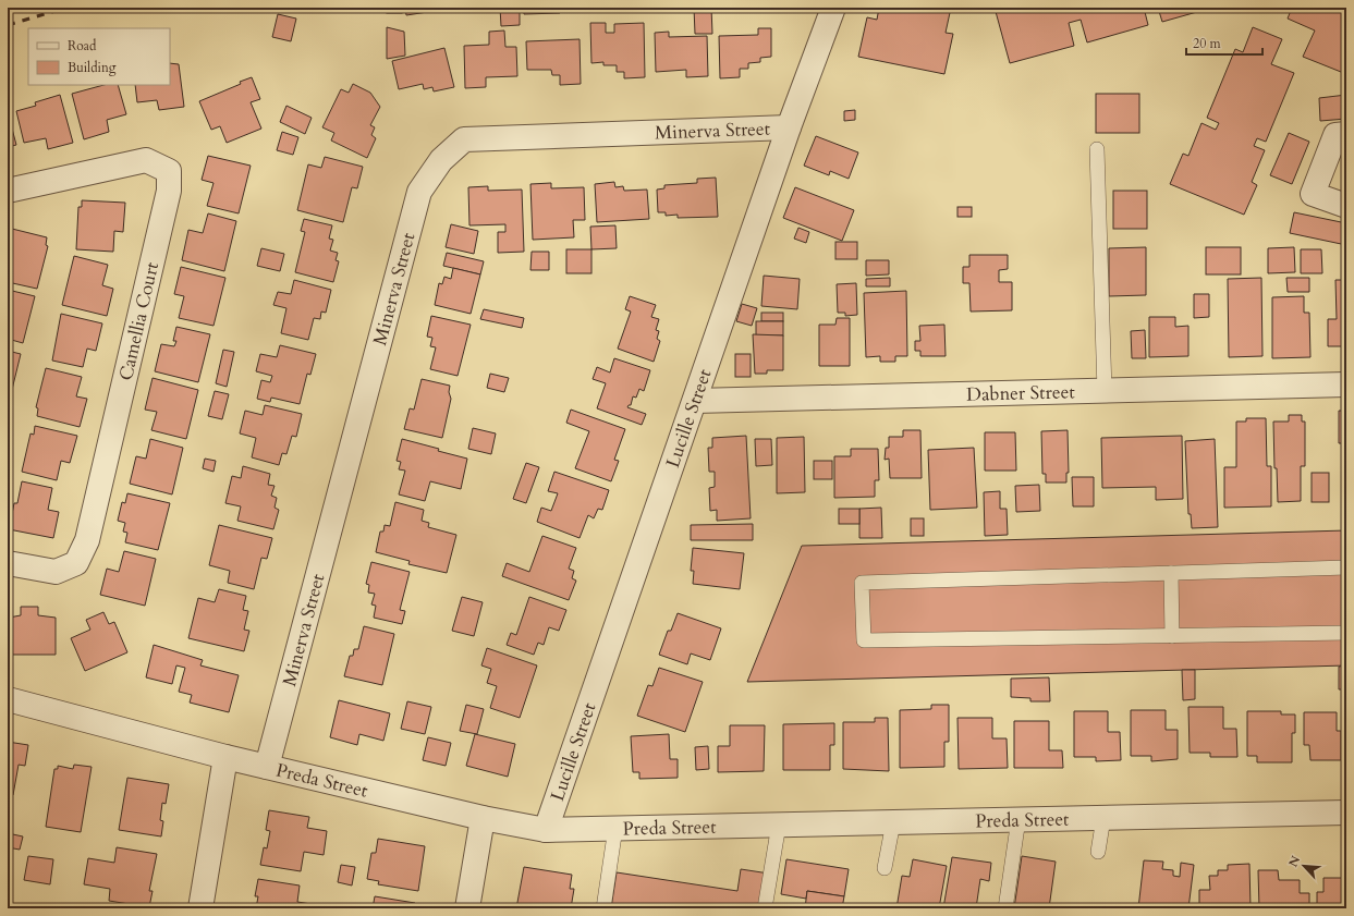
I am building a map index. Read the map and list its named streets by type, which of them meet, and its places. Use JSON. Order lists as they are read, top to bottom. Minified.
{"streets":{"street":["Minerva Street","Camellia Court","Dabner Street","Lucille Street","Preda Street"]},"crossings":[["Minerva Street","Lucille Street"],["Minerva Street","Preda Street"],["Dabner Street","Lucille Street"],["Lucille Street","Preda Street"]],"legend":["Road","Building"],"scale_bar":"20 m","north":"top left"}
